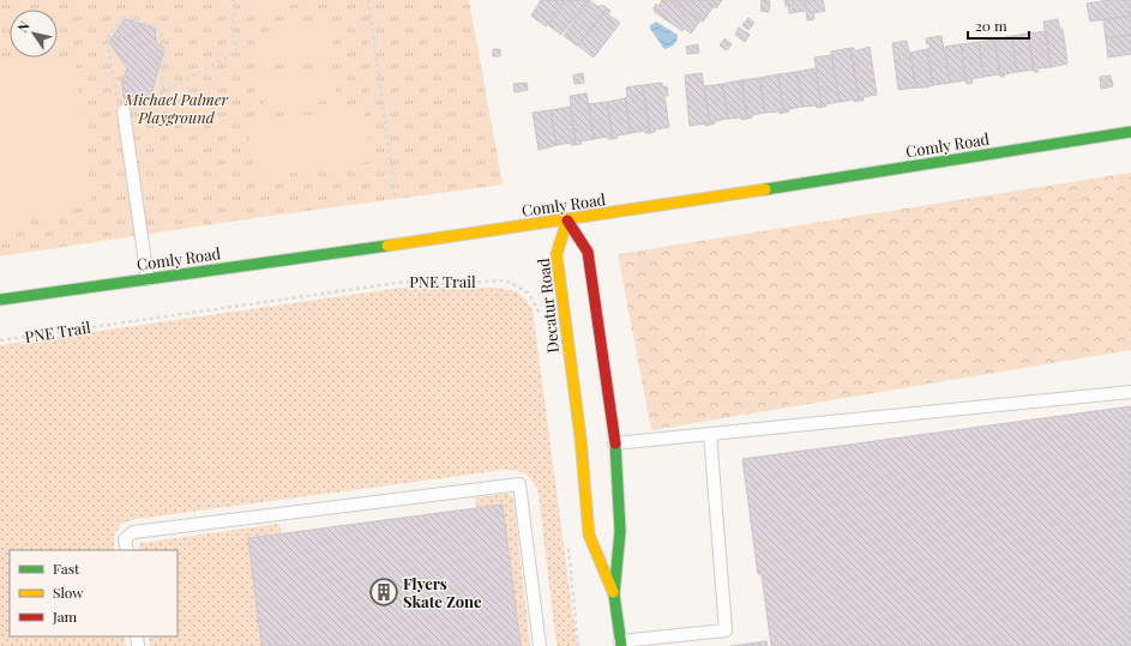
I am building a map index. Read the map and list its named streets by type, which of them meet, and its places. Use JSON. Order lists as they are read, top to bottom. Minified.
{"streets":{"street":["Comly Road","Decatur Road"],"path":["PNE Trail"]},"crossings":[["Comly Road","Decatur Road"]],"parks":["Michael Palmer Playground"],"places":{"building":["Flyers Skate Zone"]},"legend":["Fast","Slow","Jam"],"scale_bar":"20 m","north":"top left"}
